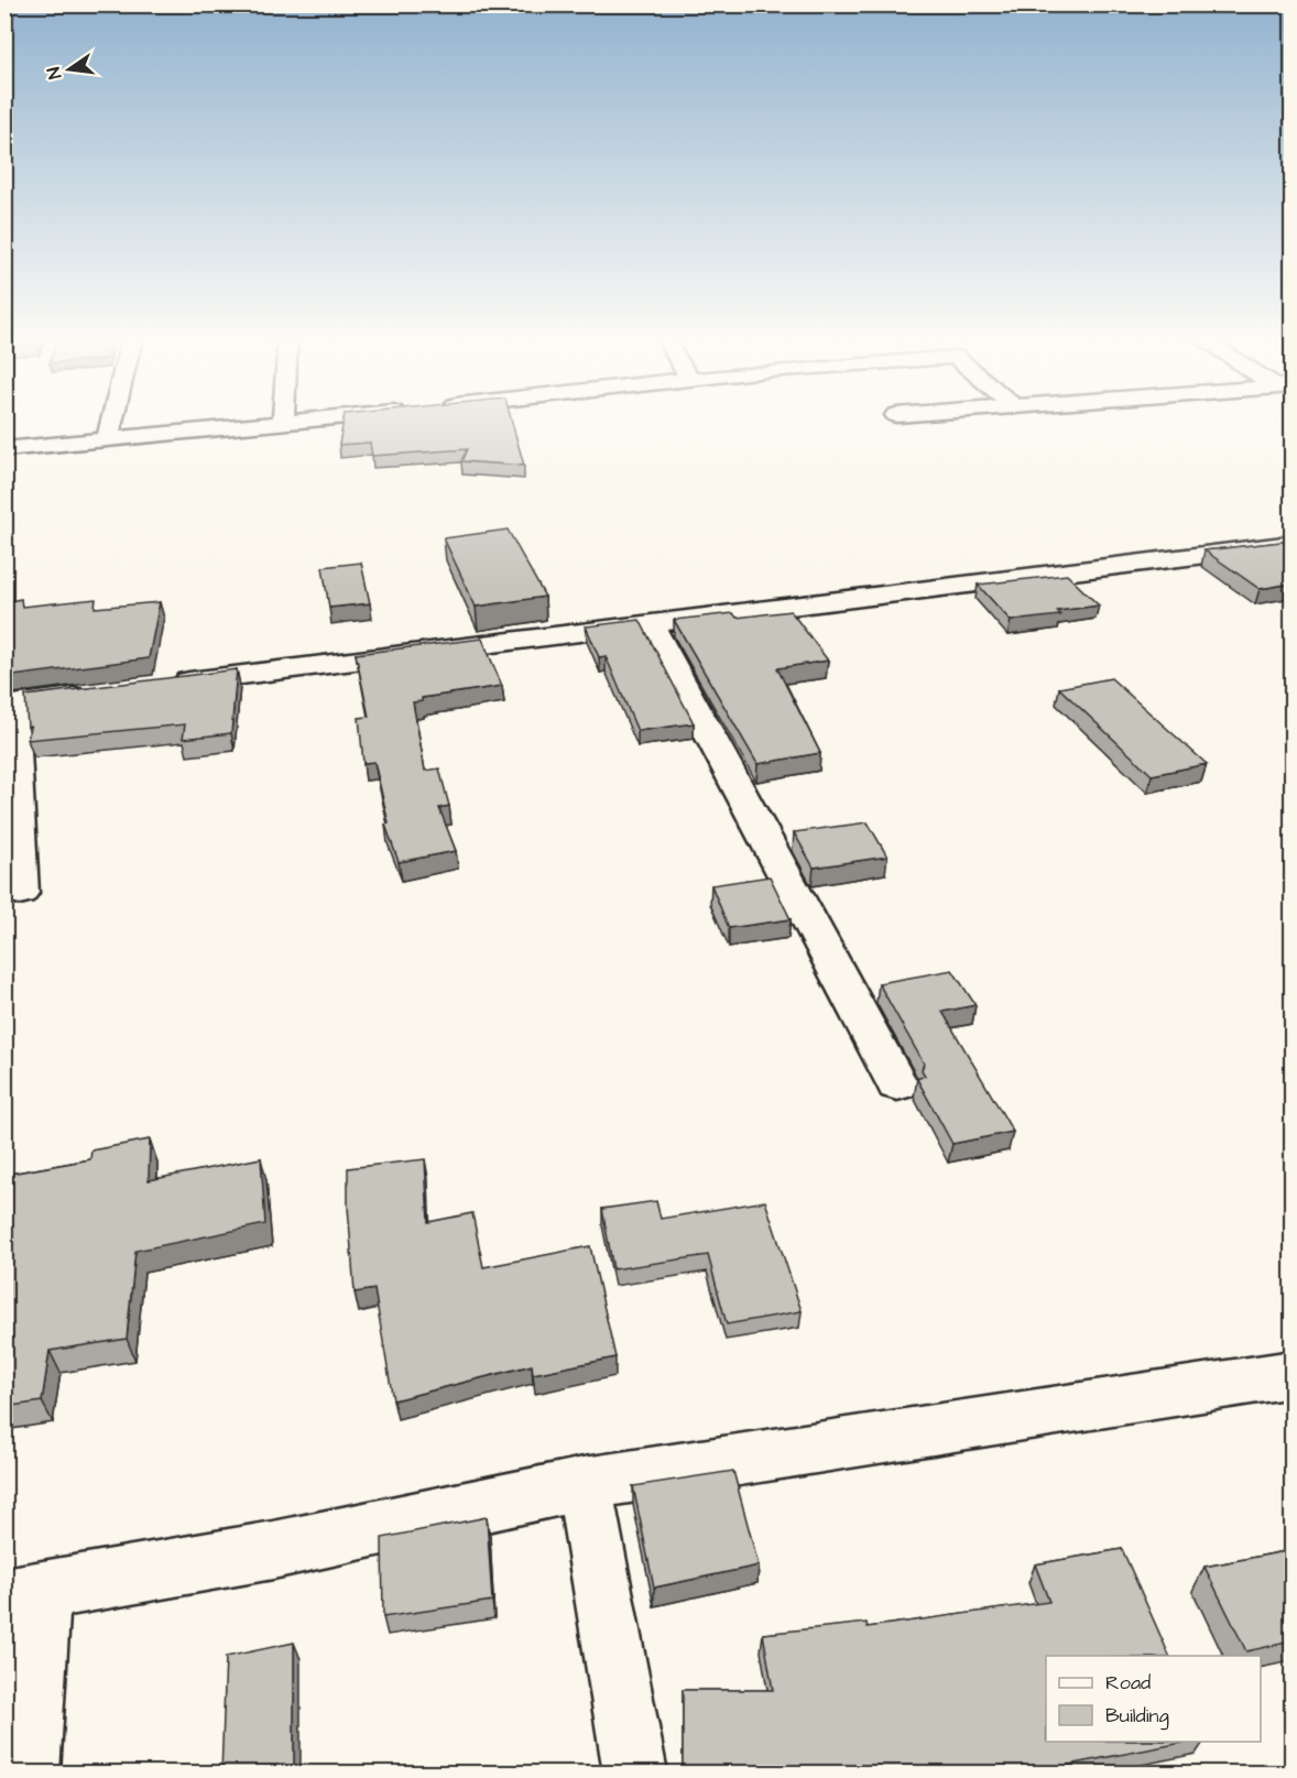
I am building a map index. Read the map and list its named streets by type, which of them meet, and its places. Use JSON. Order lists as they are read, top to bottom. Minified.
{"legend":["Road","Building"],"north":"left"}
